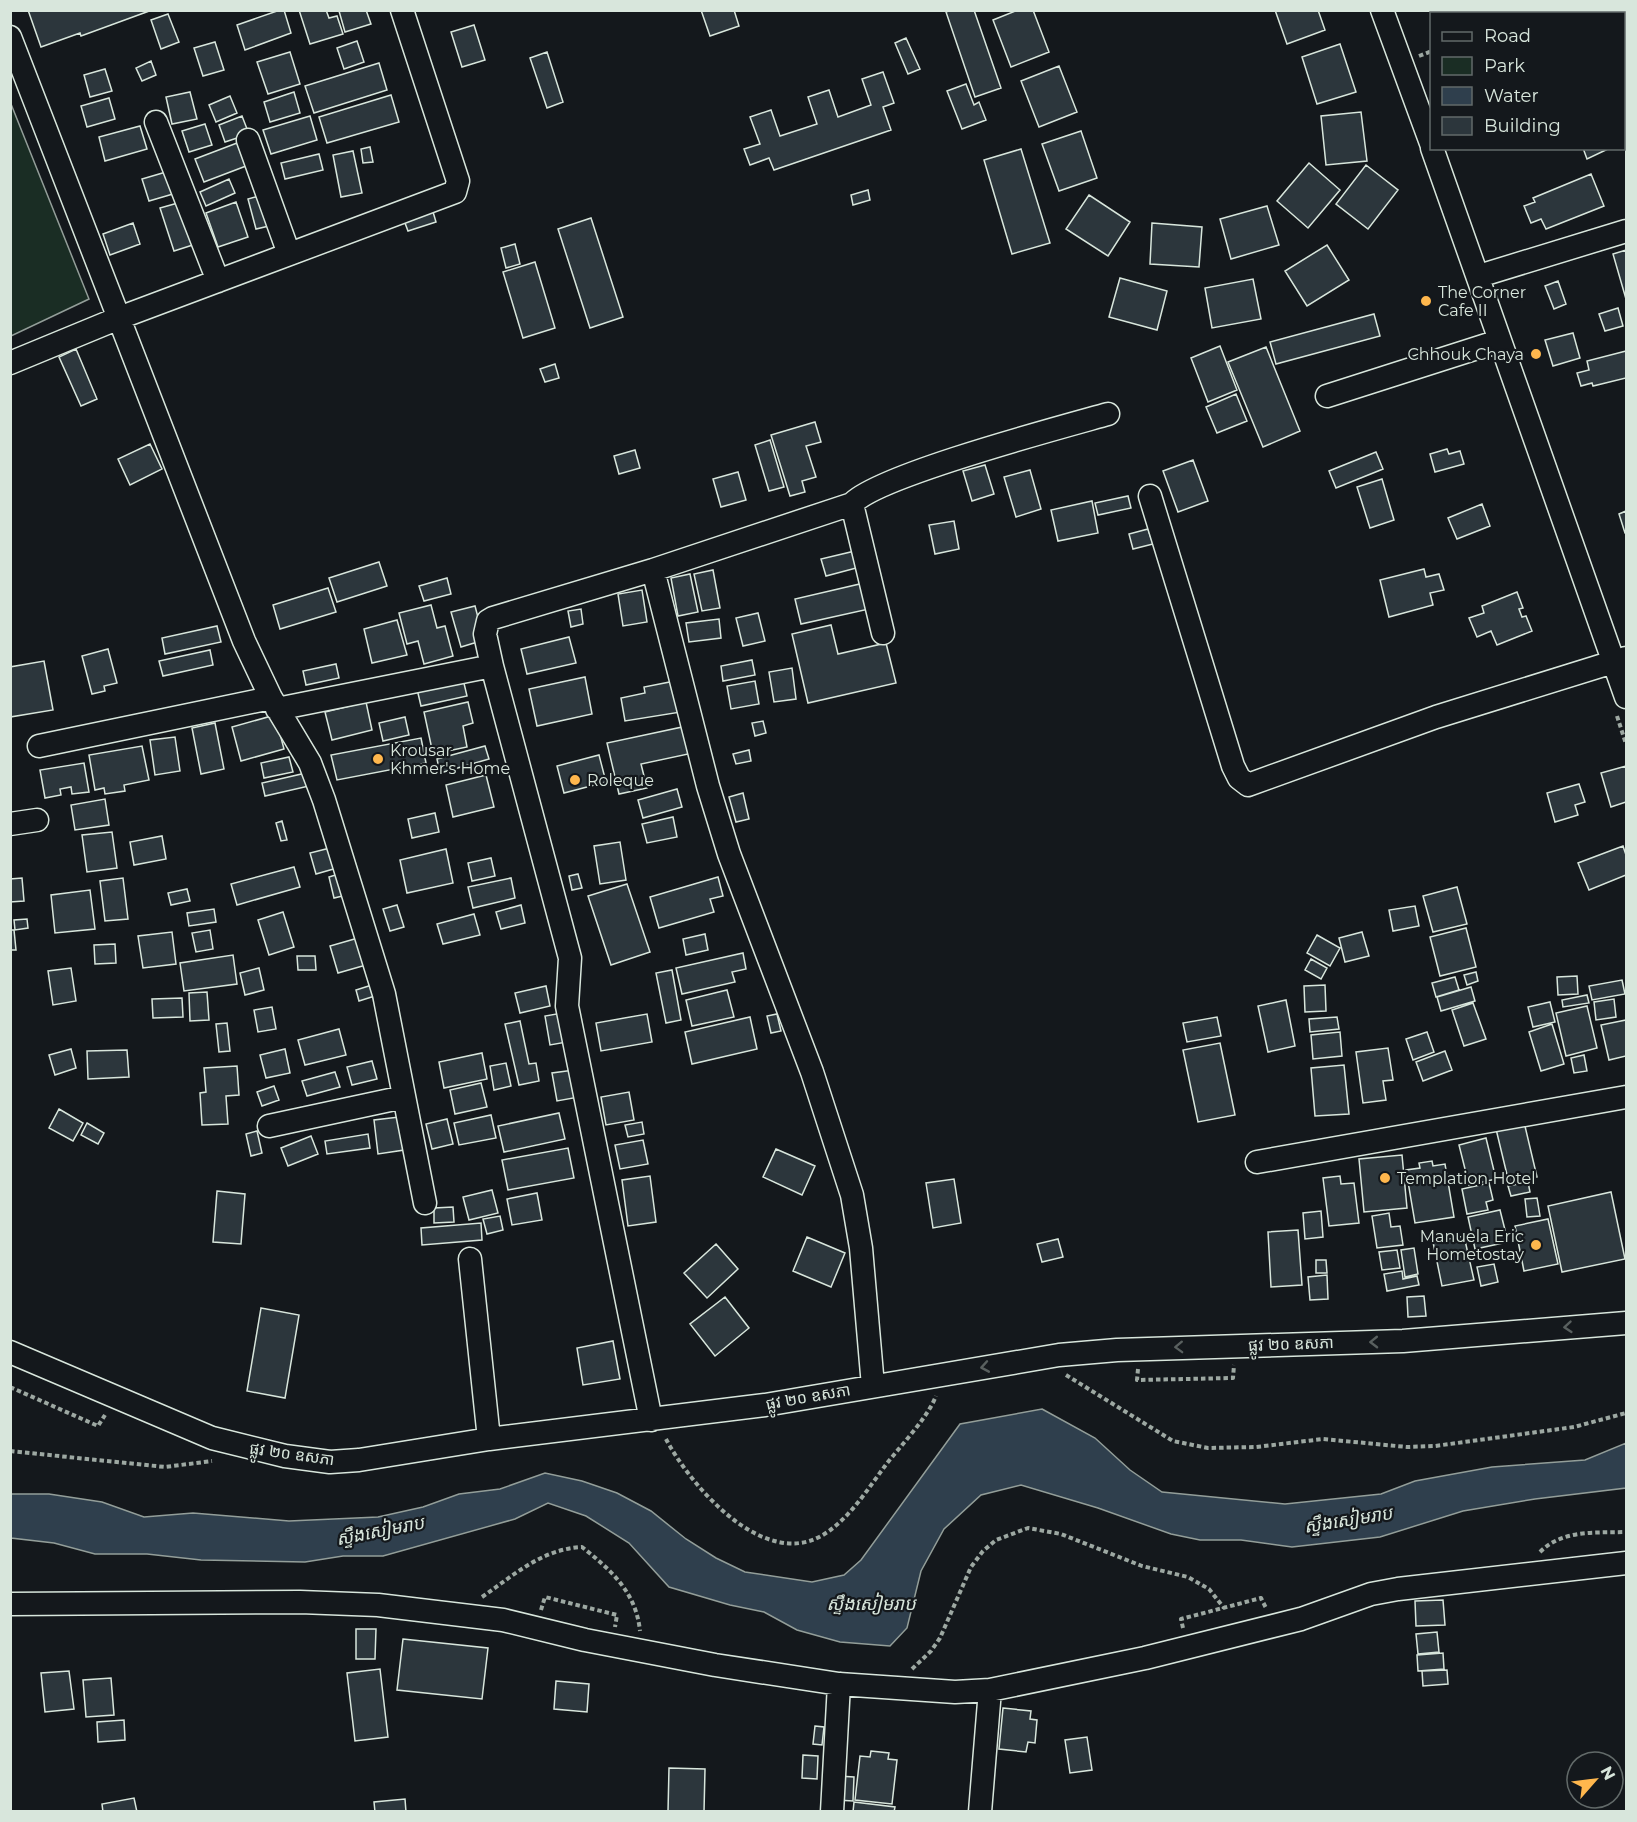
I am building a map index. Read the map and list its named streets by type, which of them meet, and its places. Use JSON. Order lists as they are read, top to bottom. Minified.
{"streets":{"street":["ផ្លូវ ២០ ឧសភា"]},"one_way":["ផ្លូវ ២០ ឧសភា"],"water":["ស្ទឹងសៀមរាប"],"places":["The Corner Cafe II","Chhouk Chaya","Krousar Khmer's Home","Roleque","Templation Hotel","Manuela Eric Hometostay"],"legend":["Road","Park","Water","Building"],"north":"top right"}
